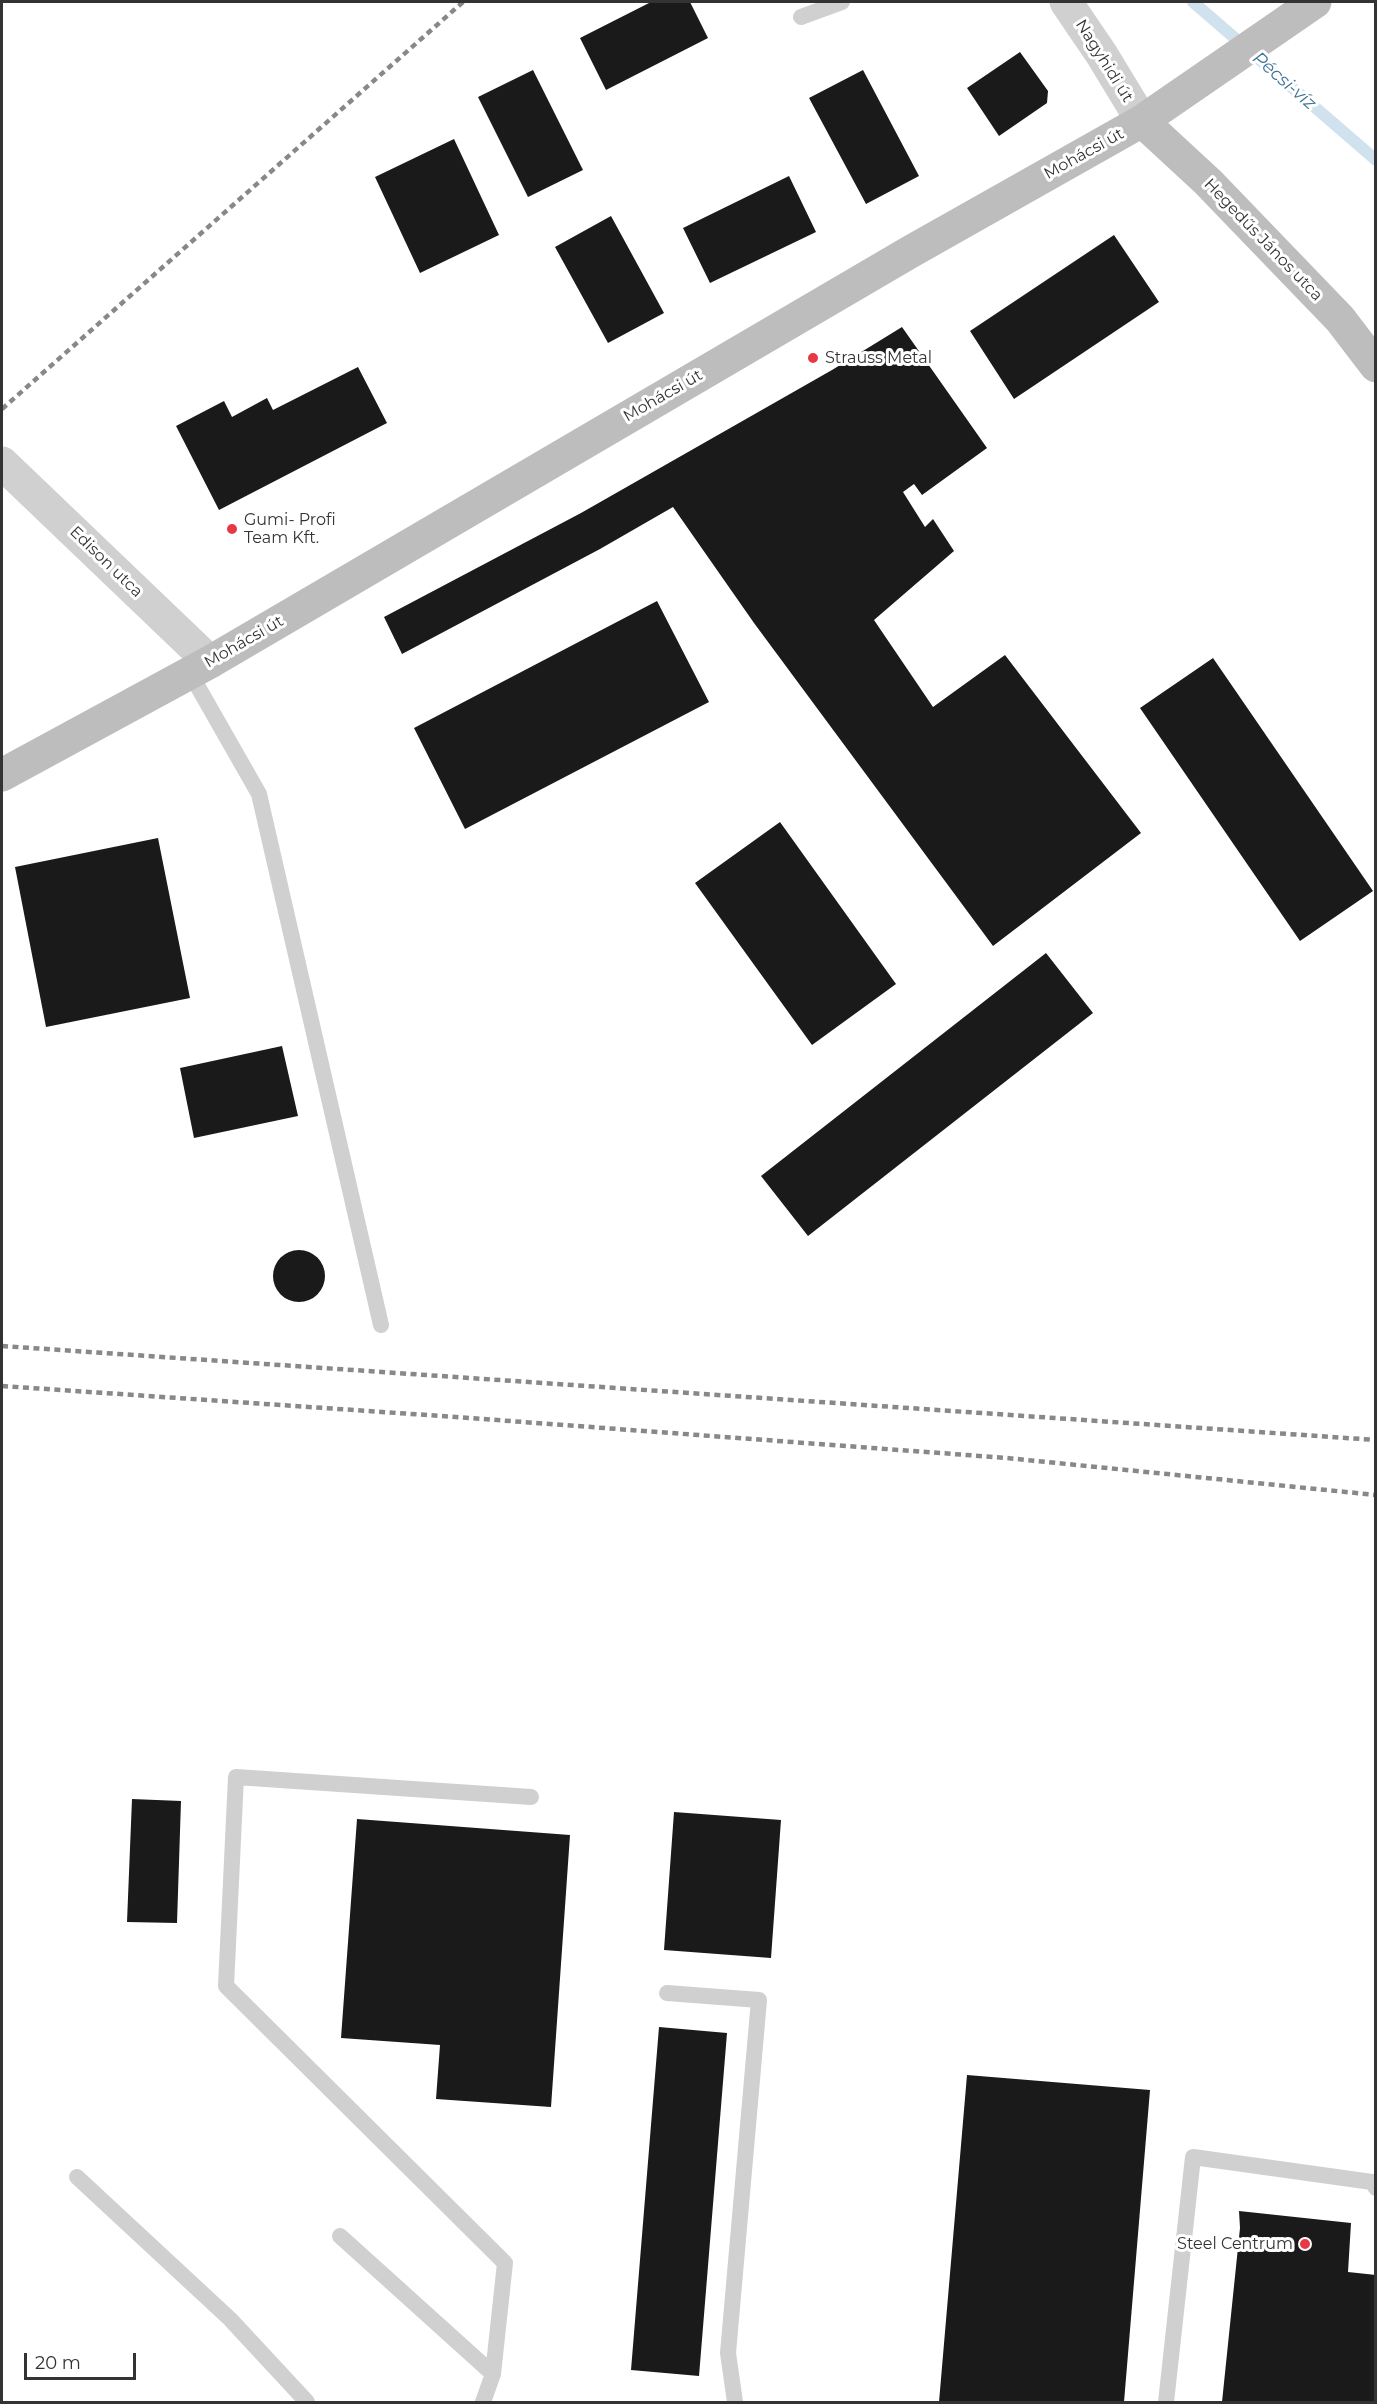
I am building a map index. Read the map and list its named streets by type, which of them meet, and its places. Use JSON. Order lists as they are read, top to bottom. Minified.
{"streets":{"main road":["Mohácsi út","Hegedűs János utca"],"street":["Nagyhidi út","Edison utca"]},"crossings":[["Nagyhidi út","Mohácsi út"],["Nagyhidi út","Hegedűs János utca"],["Mohácsi út","Hegedűs János utca"],["Mohácsi út","Edison utca"]],"water":["Pécsi-víz"],"places":["Strauss Metal","Gumi- Profi Team Kft.","Steel Centrum"],"scale_bar":"20 m"}
